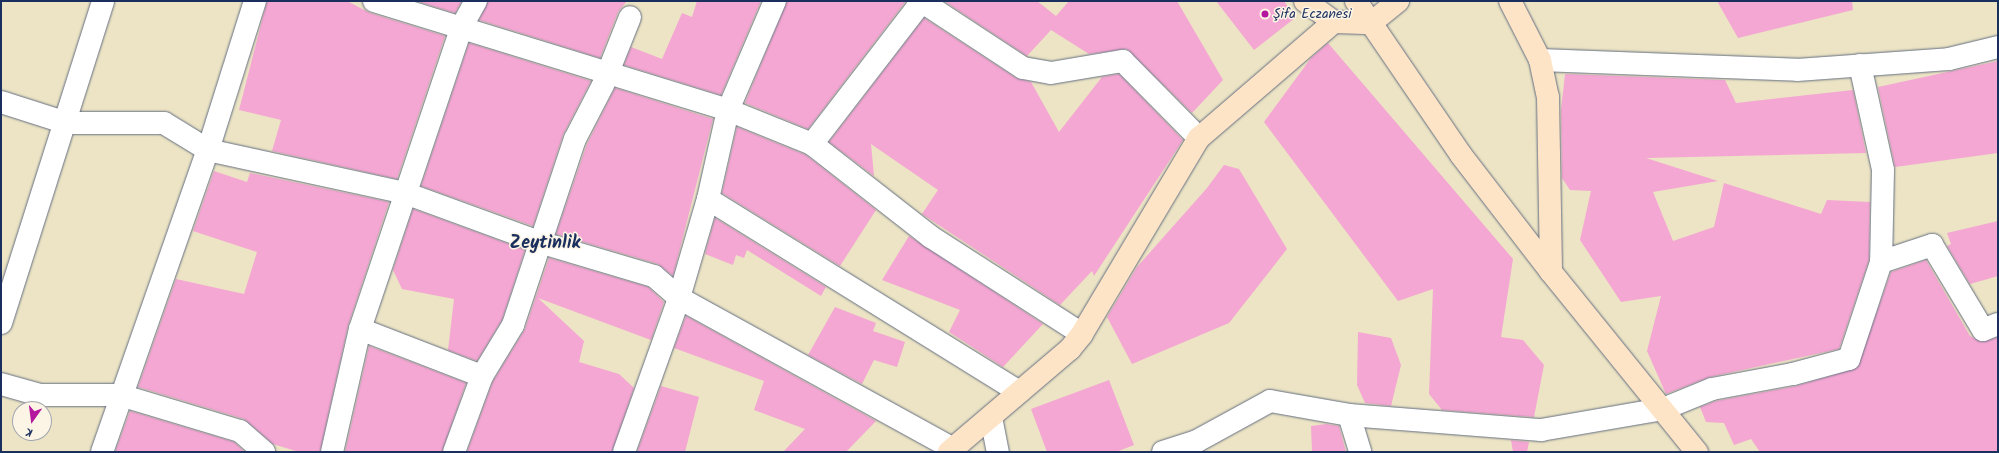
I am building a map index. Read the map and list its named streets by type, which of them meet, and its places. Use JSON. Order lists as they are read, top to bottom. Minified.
{"districts":["Zeytinlik"],"places":["Şifa Eczanesi"],"north":"bottom"}
